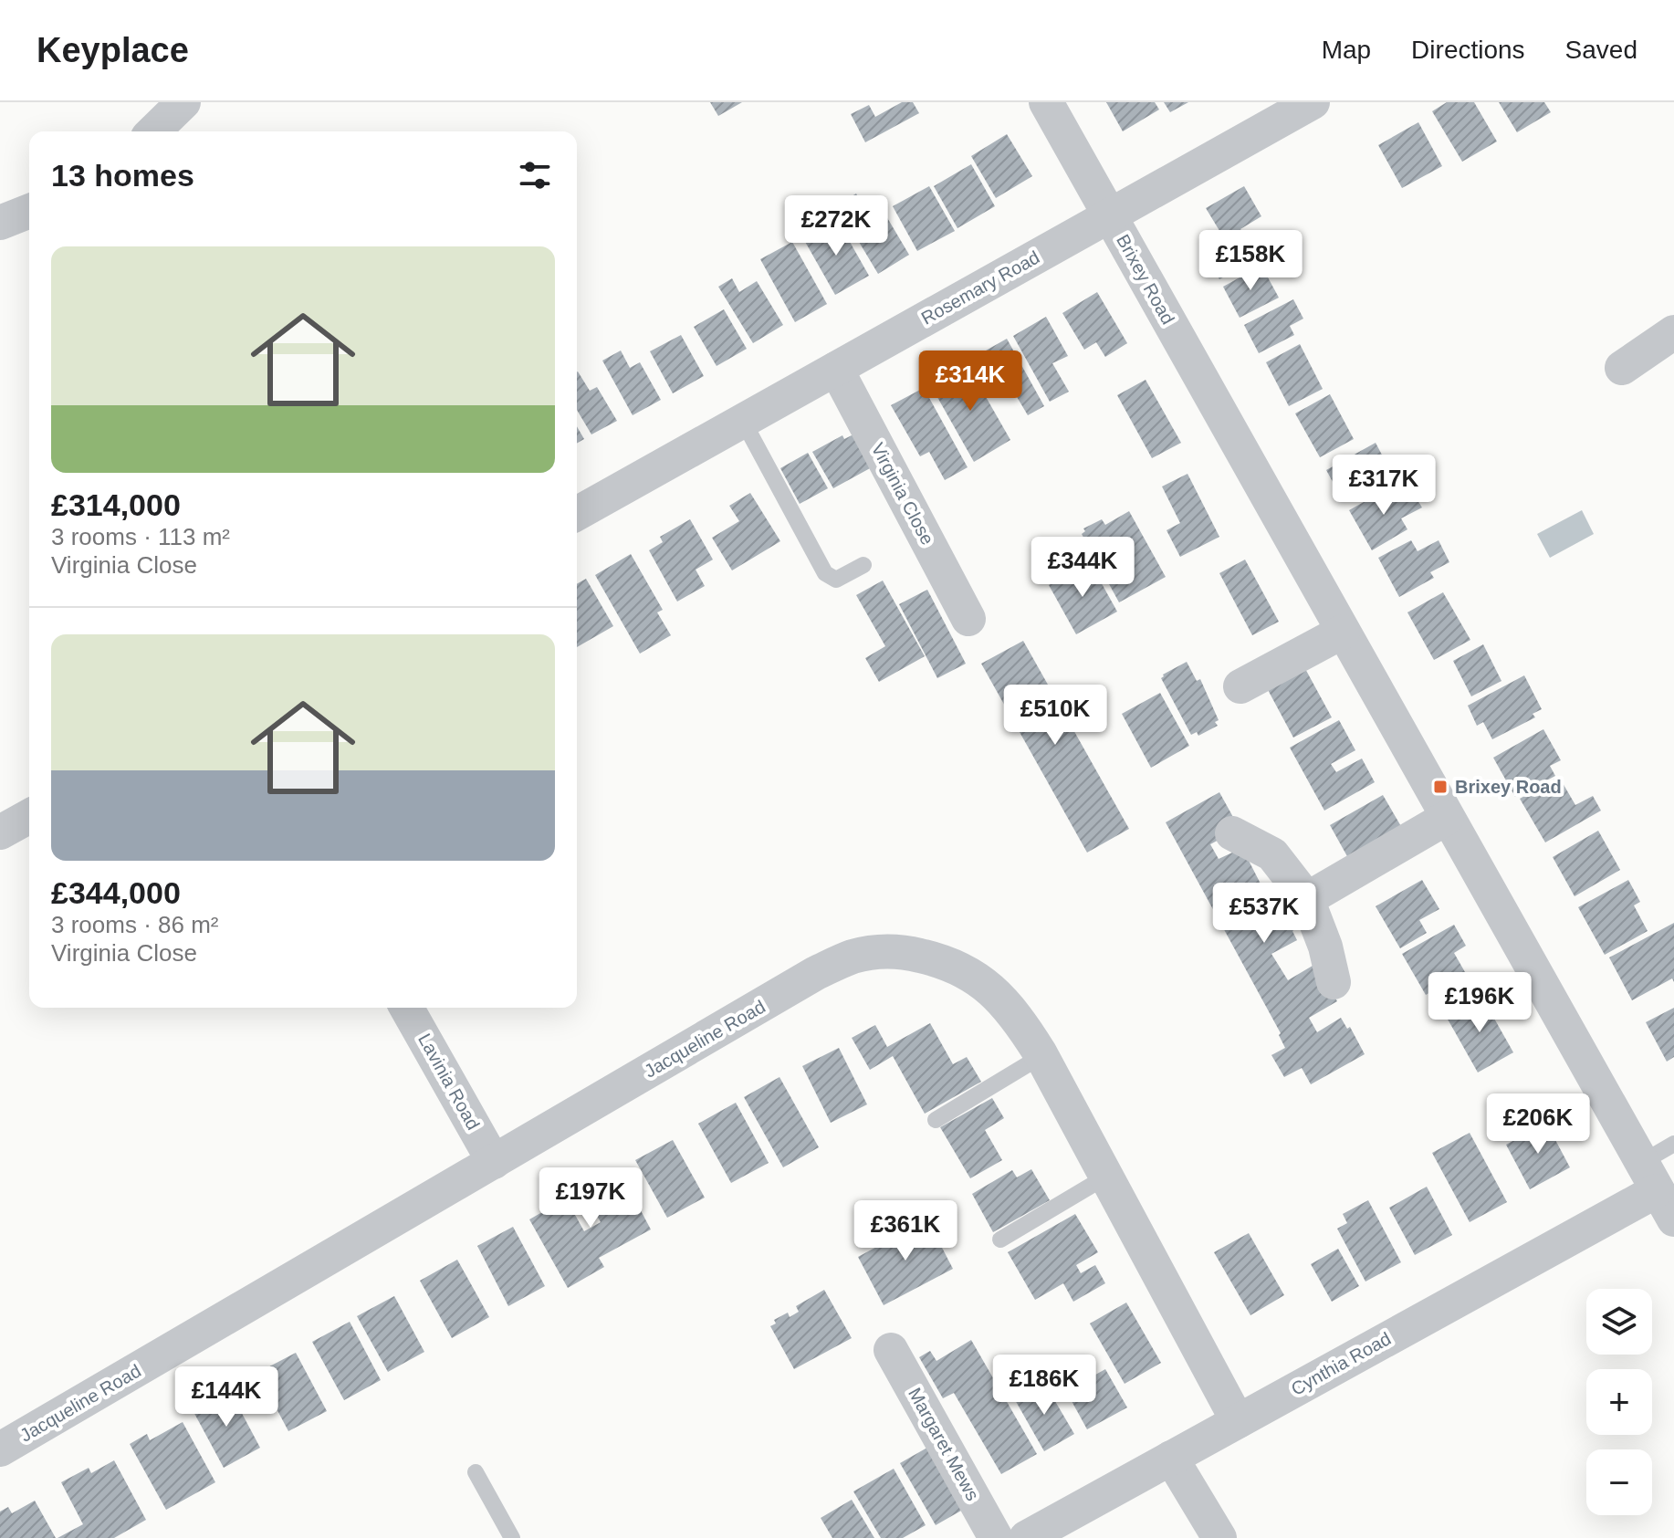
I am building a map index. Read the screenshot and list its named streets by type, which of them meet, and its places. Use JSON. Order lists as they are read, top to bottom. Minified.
{"streets":{"street":["Brixey Road","Rosemary Road","Virginia Close","Jacqueline Road","Lavinia Road","Cynthia Road","Margaret Mews"]},"crossings":[["Brixey Road","Rosemary Road"],["Brixey Road","Cynthia Road"],["Rosemary Road","Virginia Close"],["Jacqueline Road","Lavinia Road"],["Jacqueline Road","Cynthia Road"]],"places":{"transit":["Brixey Road"]},"page":{"header":"Keyplace","nav":["Map","Directions","Saved"],"heading":"13 homes","price":["£272K","£158K","£314K","£317K","£344K","£510K","£537K","£196K","£206K","£197K","£361K","£186K","£144K"],"list":[{"name":"£314,000","note":"3 rooms · 113 m² · Virginia Close"},{"name":"£344,000","note":"3 rooms · 86 m² · Virginia Close"}],"map_buttons":["+","−"]}}
